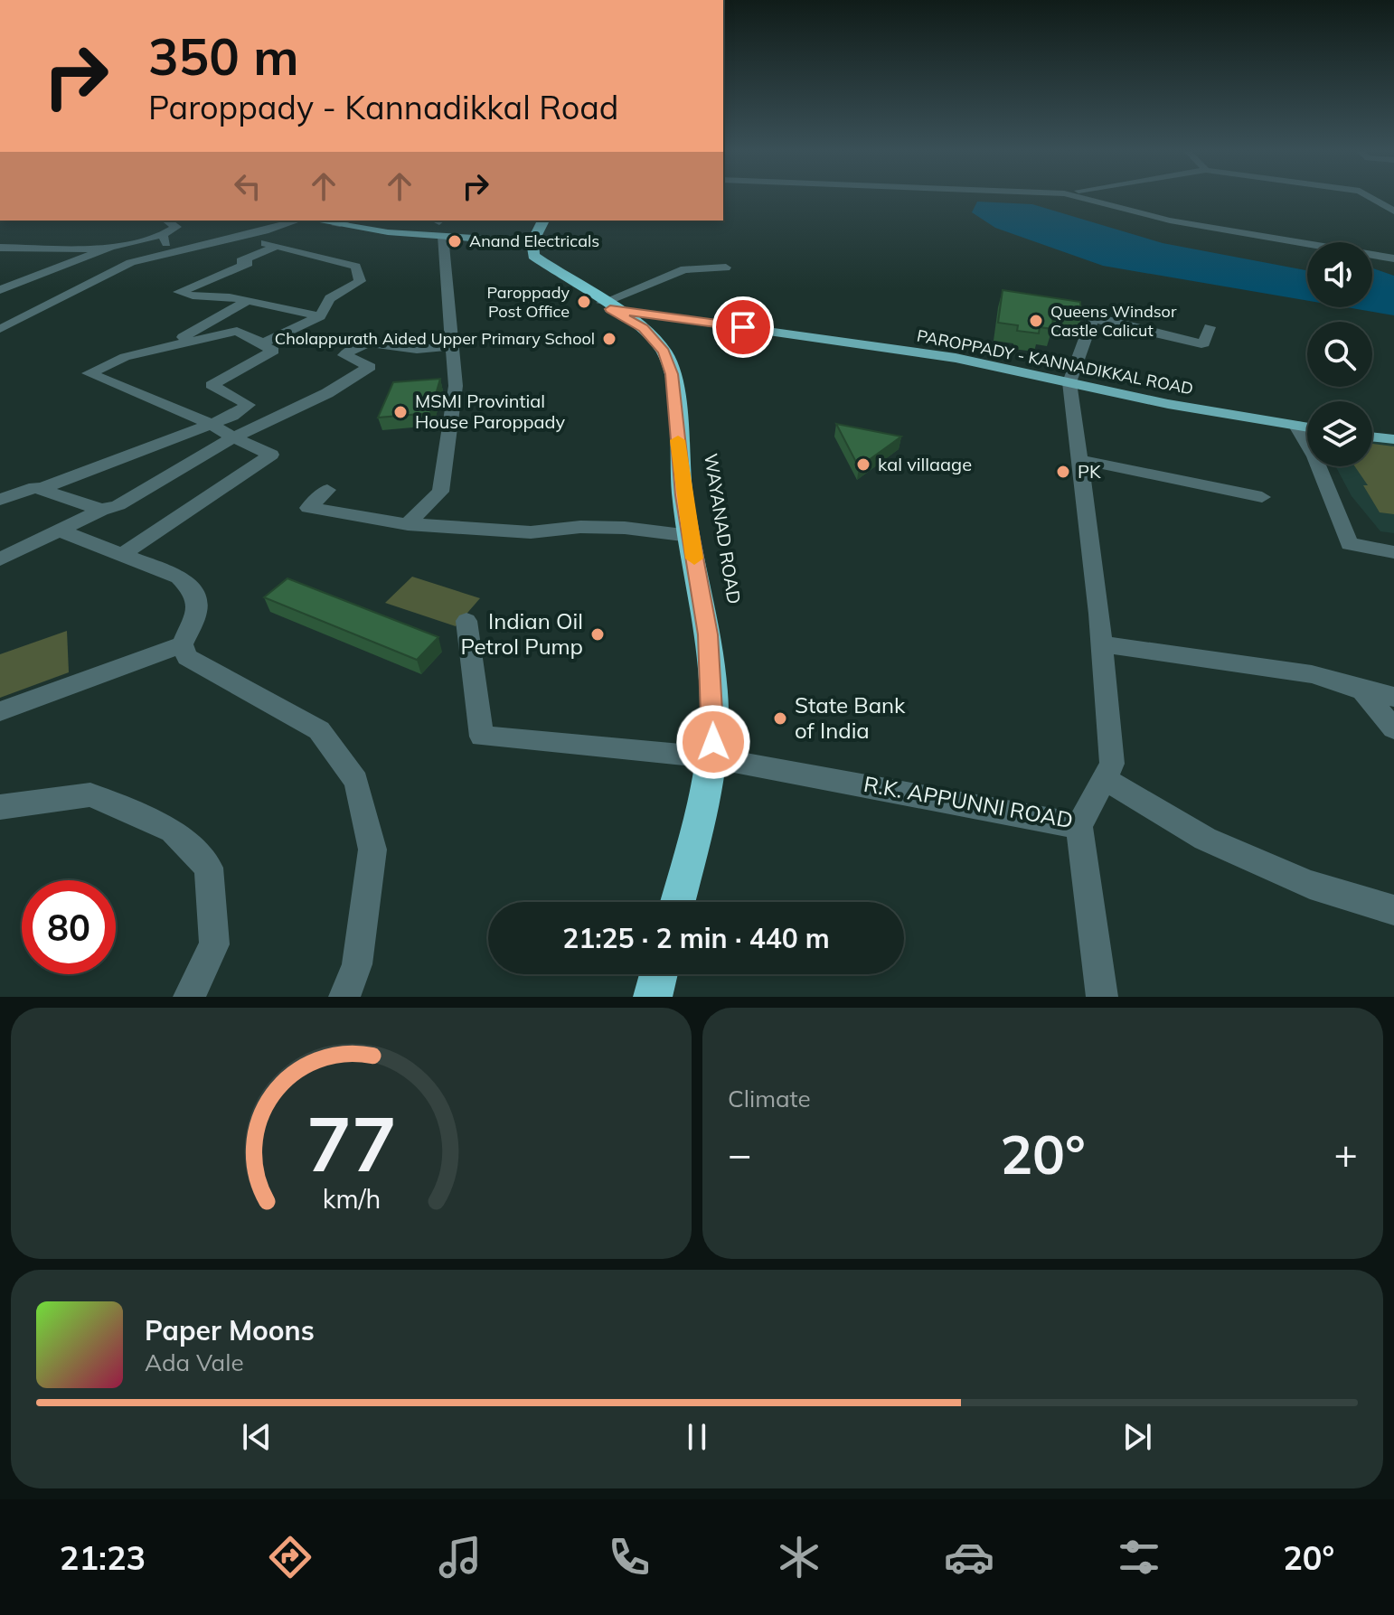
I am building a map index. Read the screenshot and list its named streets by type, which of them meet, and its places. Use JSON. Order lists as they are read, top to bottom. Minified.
{"streets":{"highway":["WAYANAD ROAD"],"main road":["PAROPPADY - KANNADIKKAL ROAD"],"street":["R.K. APPUNNI ROAD"]},"crossings":[["PAROPPADY - KANNADIKKAL ROAD","WAYANAD ROAD"],["PAROPPADY - KANNADIKKAL ROAD","R.K. APPUNNI ROAD"],["WAYANAD ROAD","R.K. APPUNNI ROAD"]],"places":["Anand Electricals","Paroppady Post Office","Queens Windsor Castle Calicut","Cholappurath Aided Upper Primary School","MSMI Provintial House Paroppady","kal villaage","PK","Indian Oil Petrol Pump","State Bank of India"],"page":{"turn":["350 m","Paroppady - Kannadikkal Road"],"limit":"80","trip":"21:25 · 2 min · 440 m","tile":"Climate","heat":["−","20°","+"],"song":["Paper Moons","Ada Vale"],"tabs":["21:23","20°"],"gauge":["77","km/h"]}}
